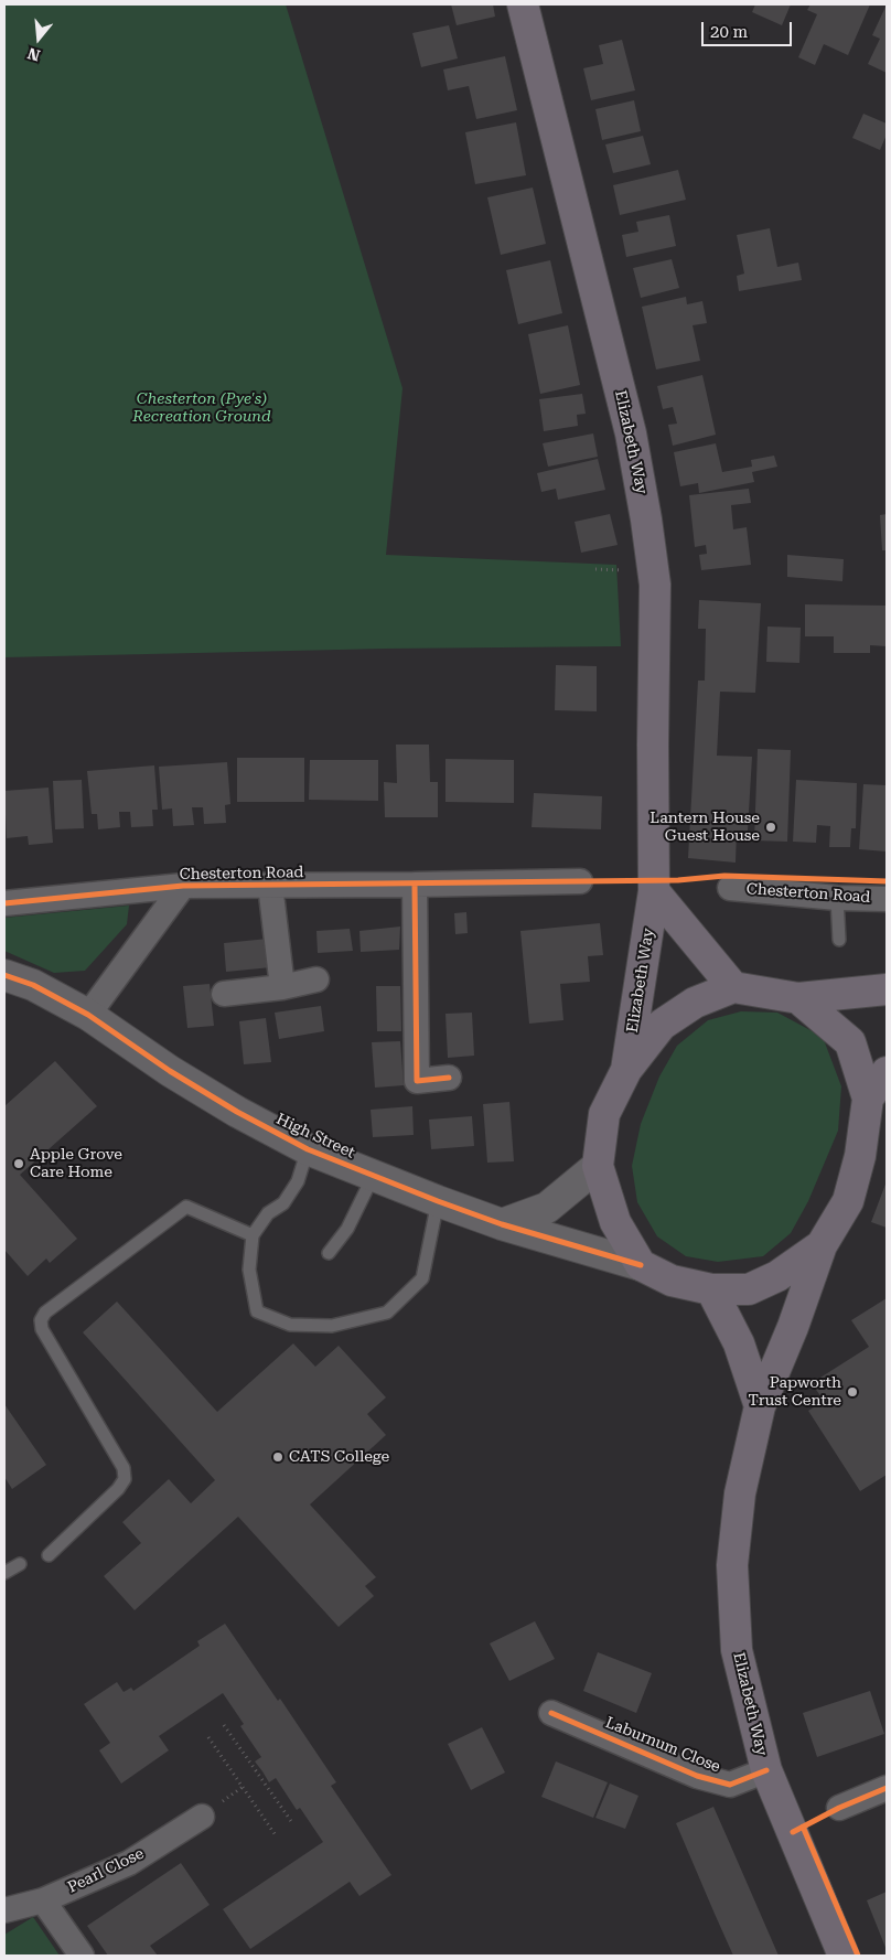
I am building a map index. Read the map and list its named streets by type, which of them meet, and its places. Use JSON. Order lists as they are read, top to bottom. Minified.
{"streets":{"main road":["Elizabeth Way"],"street":["Chesterton Road","High Street","Laburnum Close","Pearl Close"]},"crossings":[["Elizabeth Way","Laburnum Close"],["Chesterton Road","High Street"]],"parks":["Chesterton (Pye's) Recreation Ground"],"places":["Lantern House Guest House","Apple Grove Care Home","Papworth Trust Centre","CATS College"],"scale_bar":"20 m","north":"bottom"}
